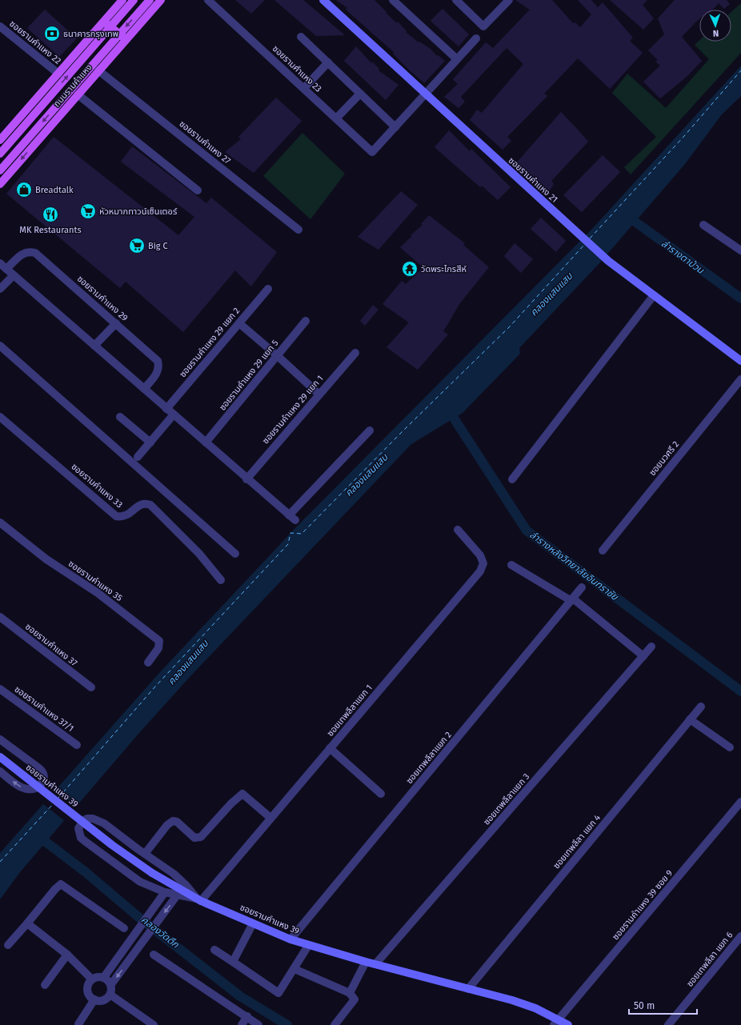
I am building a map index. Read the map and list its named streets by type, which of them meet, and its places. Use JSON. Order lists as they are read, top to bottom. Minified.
{"streets":{"main road":["ถนนรามคำแหง","ซอยรามคำแหง 21","ซอยรามคำแหง 39"],"street":["ซอยรามคำแหง 22","ซอยรามคำแหง 23","ซอยรามคำแหง 27","ซอยรามคำแหง 29","ซอยรามคำแหง 29 แยก 2","ซอยรามคำแหง 29 แยก 5","ซอยรามคำแหง 29 แยก 1","ซอยนวศรี 2","ซอยรามคำแหง 33","ซอยรามคำแหง 35","ซอยรามคำแหง 37","ซอยรามคำแหง 37/1","ซอยเทพลีลาแยก 1","ซอยเทพลีลาแยก 2","ซอยเทพลีลาแยก 3","ซอยเทพลีลา แยก 4","ซอยรามคำแหง 39 ซอย 9","ซอยเทพลีลา แยก 6"]},"crossings":[["ซอยรามคำแหง 22","ถนนรามคำแหง"],["ถนนรามคำแหง","ซอยรามคำแหง 27"],["ซอยเทพลีลาแยก 1","ซอยรามคำแหง 39"],["ซอยเทพลีลาแยก 2","ซอยรามคำแหง 39"],["ซอยรามคำแหง 39","ซอยเทพลีลาแยก 3"],["ซอยรามคำแหง 39","ซอยเทพลีลา แยก 4"],["ซอยรามคำแหง 39","ซอยรามคำแหง 39 ซอย 9"]],"water":["ลำรางตาป่วน","คลองแสนแสบ","ลำรางหลังวิทยาลัยอินทราชัย","คลองวัดตึก"],"places":{"bank":["ธนาคารกรุงเทพ"],"shop":["Breadtalk"],"supermarket":["หัวหมากทาวน์เซ็นเตอร์","Big C"],"restaurant":["MK Restaurants"],"temple":["วัดพระไกรสีห์"]},"scale_bar":"50 m","north":"bottom"}
